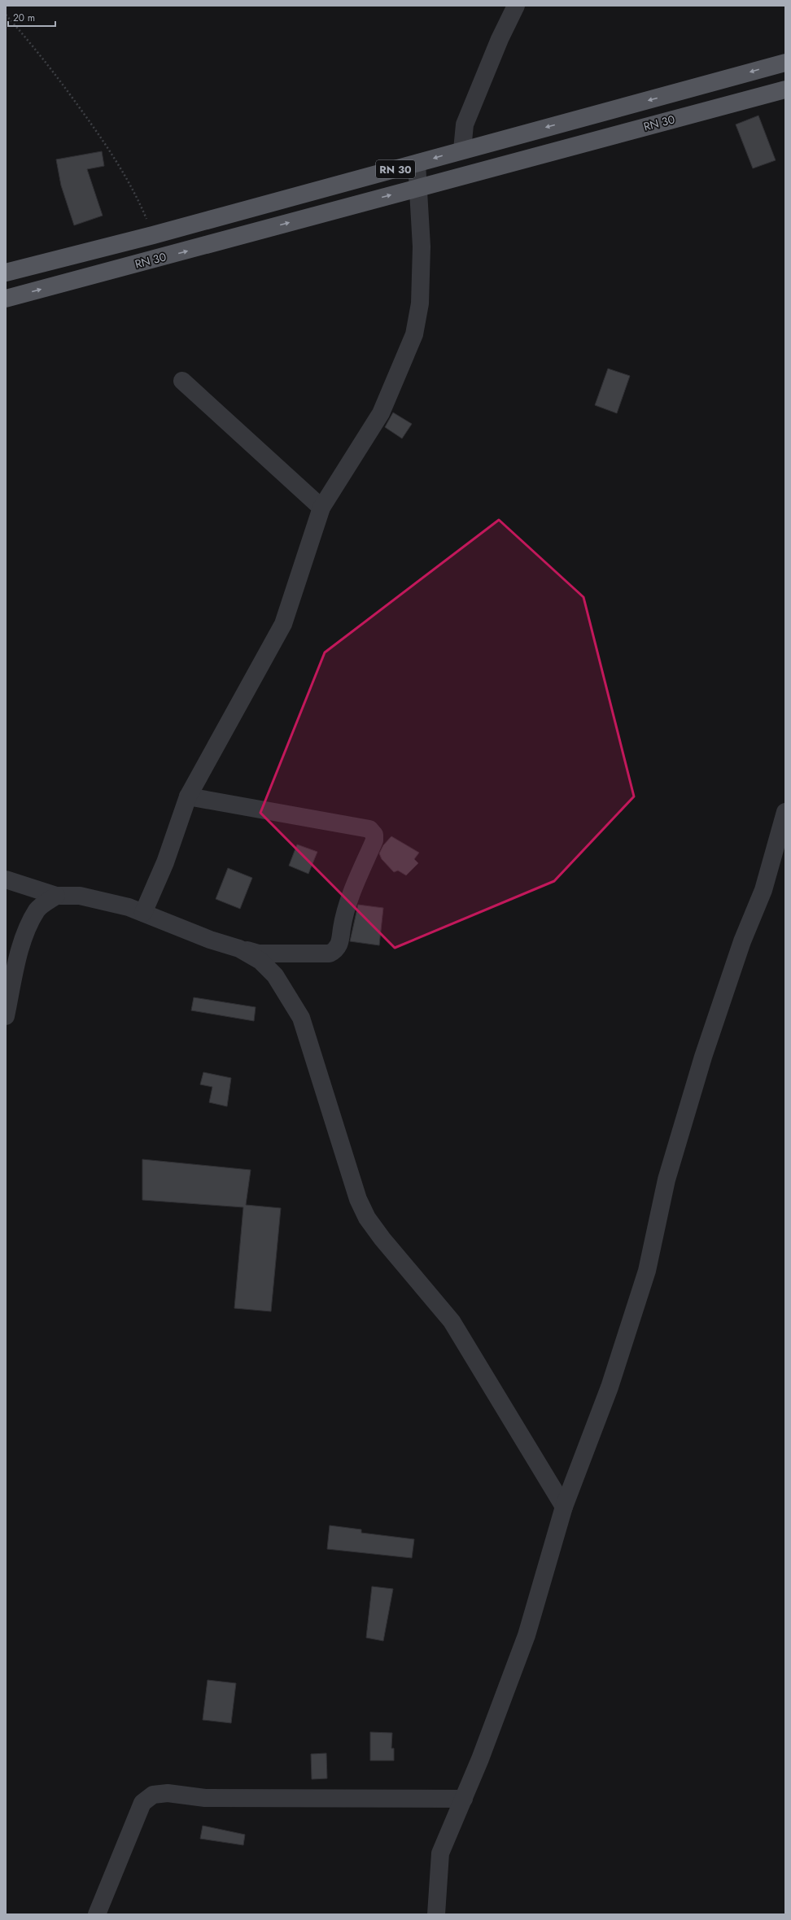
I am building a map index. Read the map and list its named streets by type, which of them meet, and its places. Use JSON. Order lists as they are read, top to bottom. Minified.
{"streets":{"main road":["RN 30"]},"scale_bar":"20 m"}
